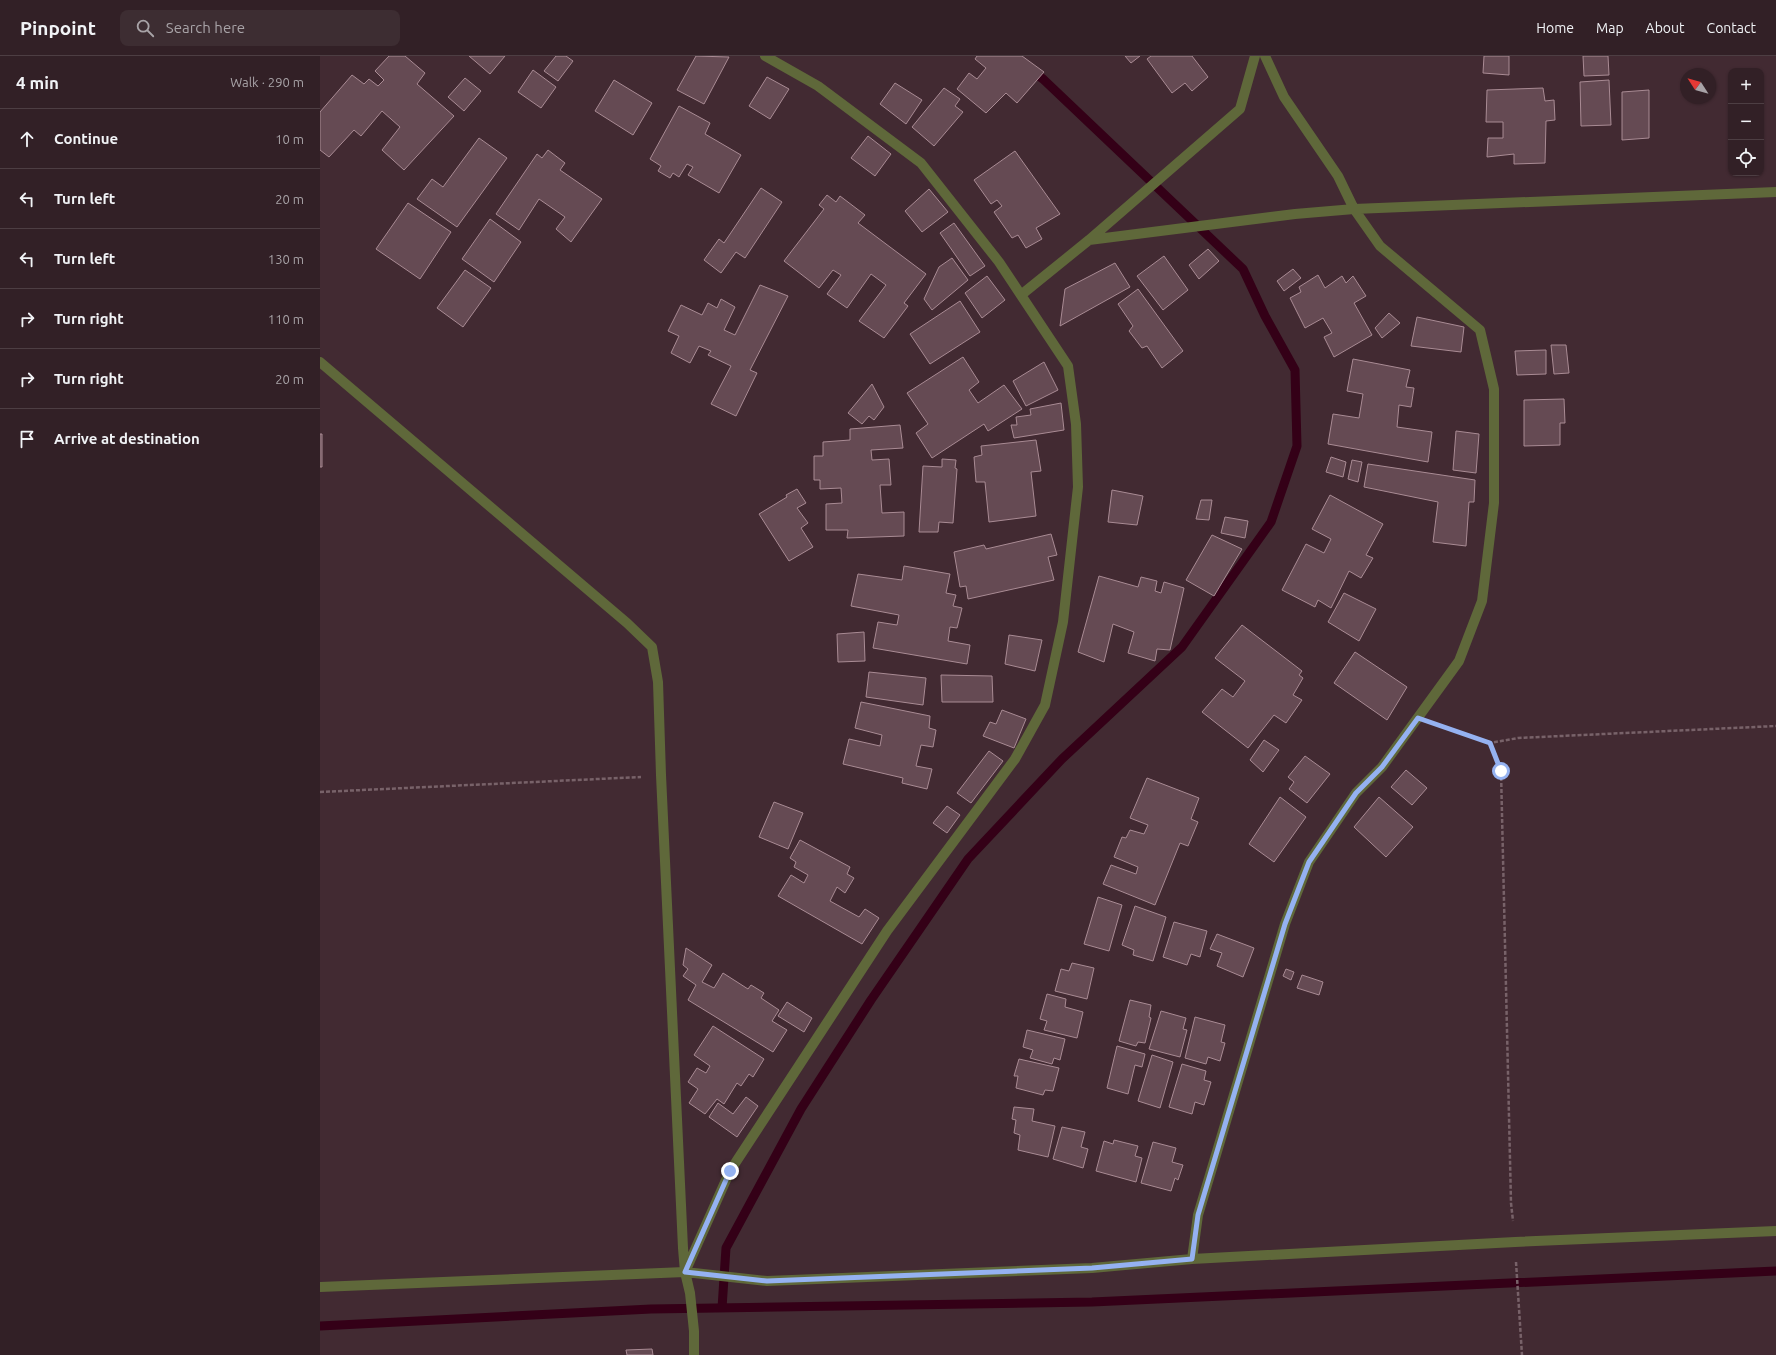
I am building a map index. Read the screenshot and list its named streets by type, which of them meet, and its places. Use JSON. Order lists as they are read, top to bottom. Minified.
{"north":"top left","page":{"header":"Pinpoint","search":"Search here","nav":["Home","Map","About","Contact"],"heading":["4 min","Walk · 290 m"],"map_buttons":["+","−"],"list":[["Continue","10 m"],["Turn left","20 m"],["Turn left","130 m"],["Turn right","110 m"],["Turn right","20 m"],"Arrive at destination"]}}
